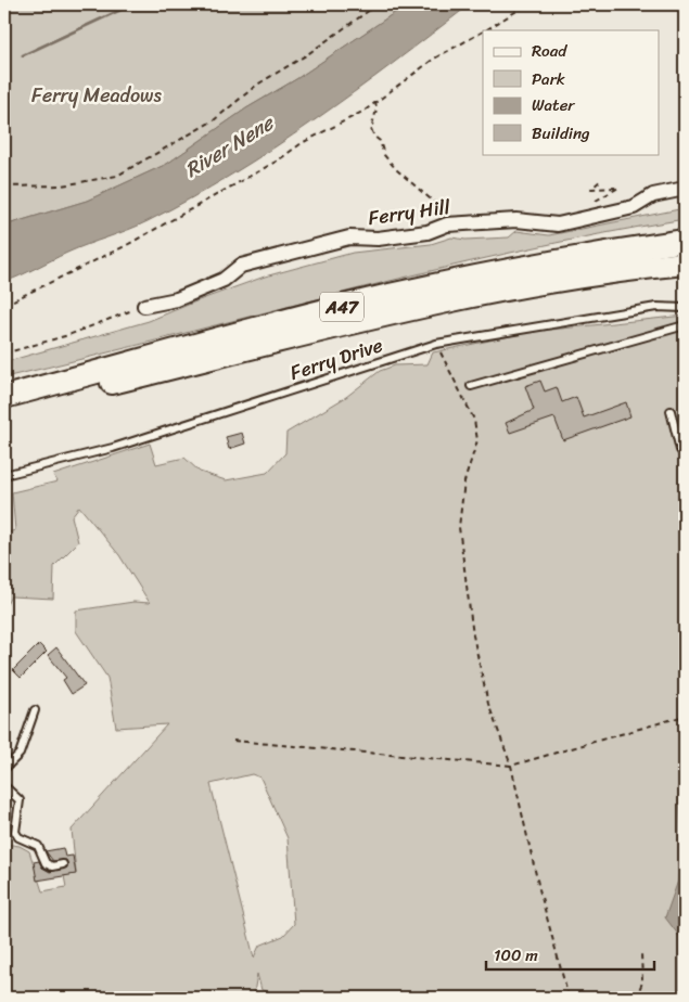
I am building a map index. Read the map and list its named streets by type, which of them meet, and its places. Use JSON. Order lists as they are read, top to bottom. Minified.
{"streets":{"highway":["A47"],"street":["Ferry Hill"],"lane":["Ferry Drive"]},"water":["River Nene"],"parks":["Ferry Meadows"],"legend":["Road","Park","Water","Building"],"scale_bar":"100 m"}
